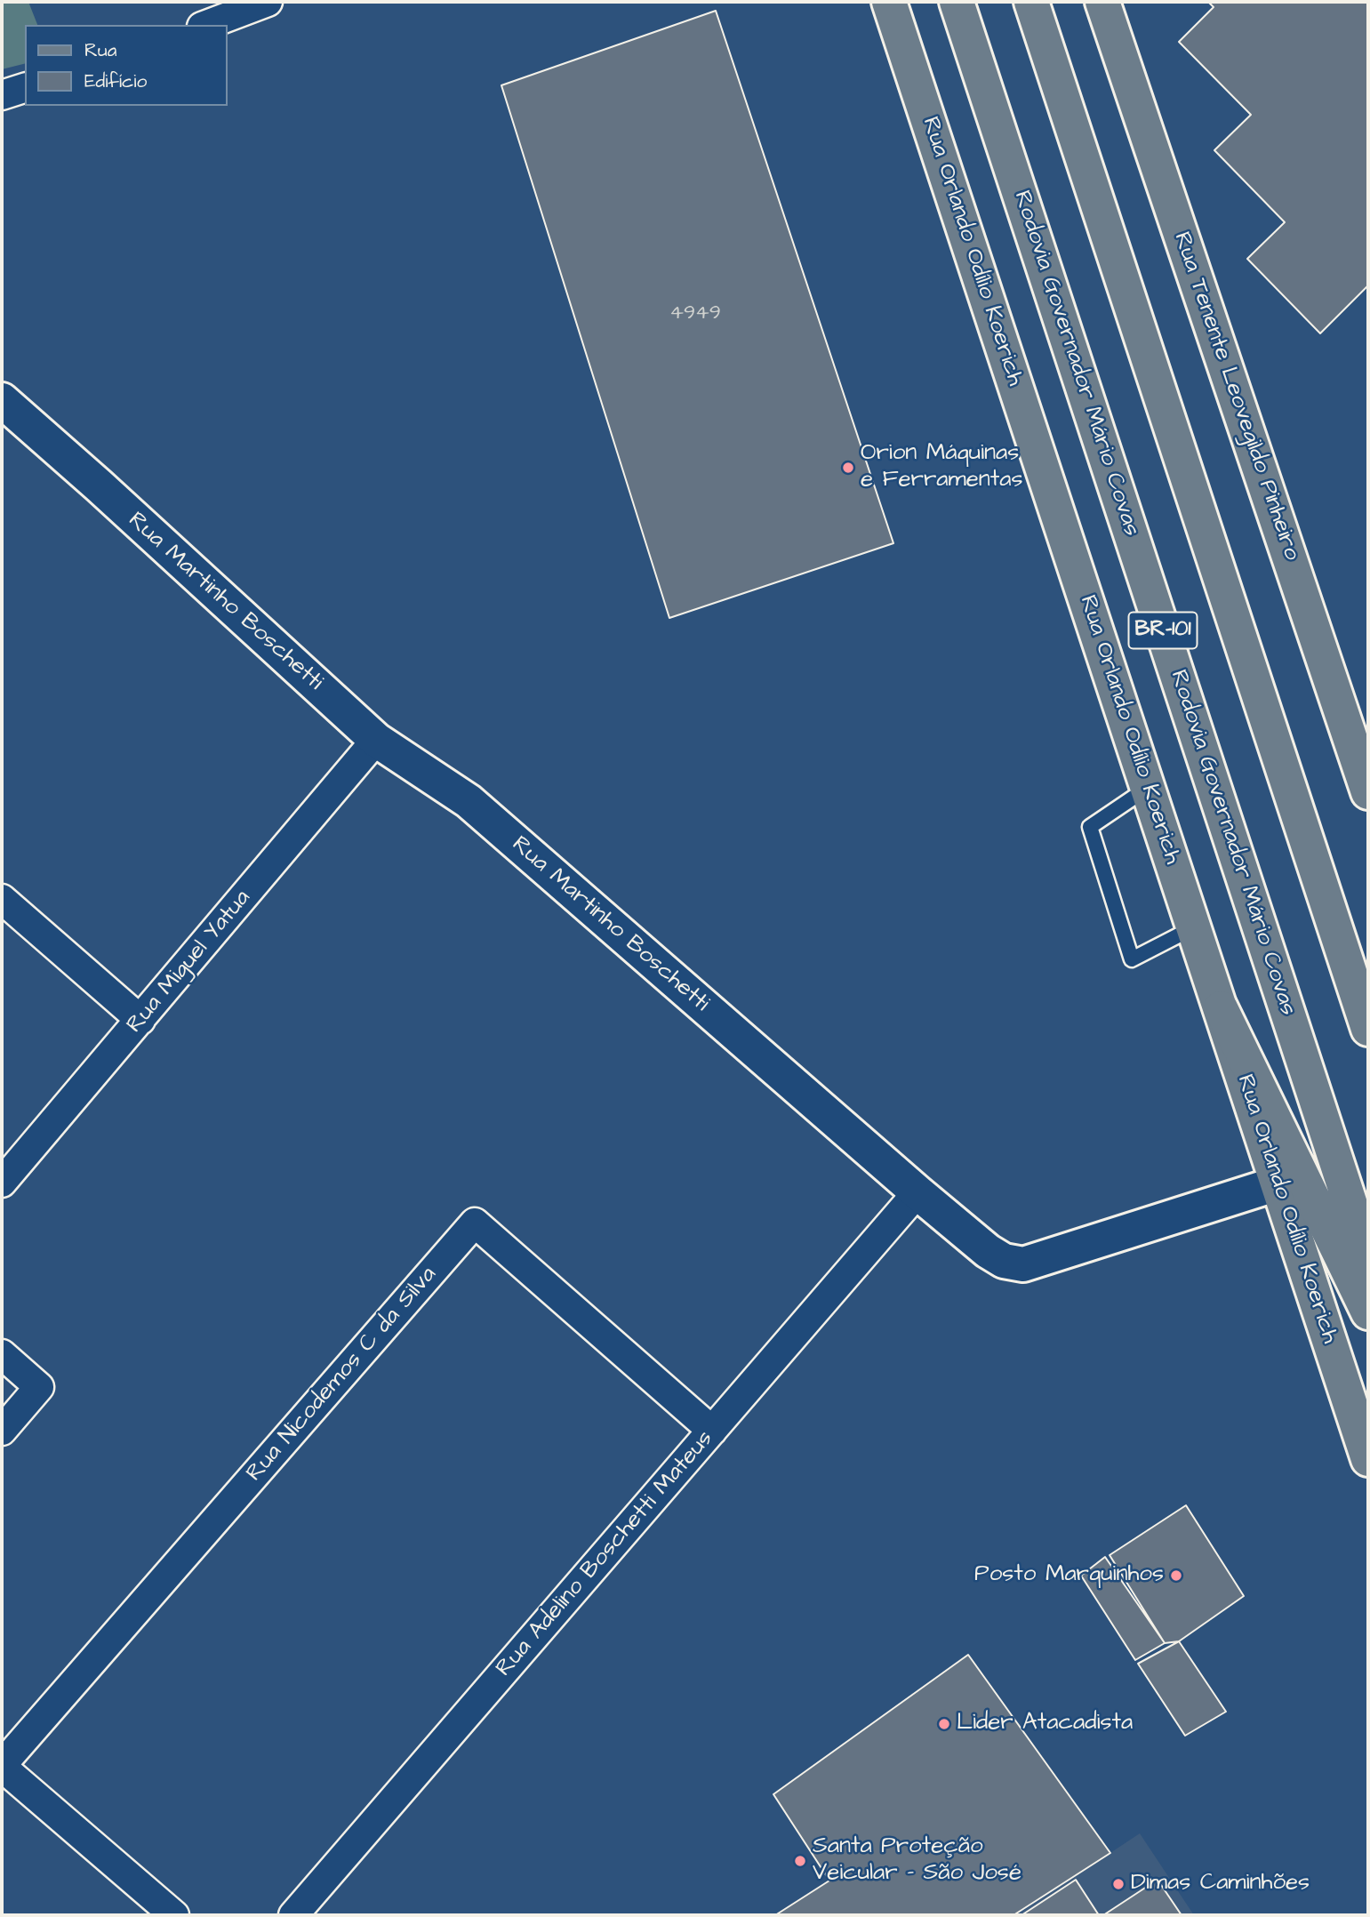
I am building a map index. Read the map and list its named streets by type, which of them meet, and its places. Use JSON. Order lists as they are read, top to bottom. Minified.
{"streets":{"main road":["Rua Orlando Odílio Koerich","Rodovia Governador Mário Covas","Rua Tenente Leovegildo Pinheiro","BR-101"],"street":["Rua Martinho Boschetti","Rua Miguel Yatua","Rua Nicodemos C da Silva","Rua Adelino Boschetti Mateus"]},"crossings":[["Rua Orlando Odílio Koerich","Rua Martinho Boschetti"],["Rua Martinho Boschetti","Rua Miguel Yatua"],["Rua Martinho Boschetti","Rua Adelino Boschetti Mateus"],["Rua Nicodemos C da Silva","Rua Adelino Boschetti Mateus"]],"places":["Orion Máquinas e Ferramentas","Posto Marquinhos","Lider Atacadista","Santa Proteção Veicular - São José","Dimas Caminhões"],"house_numbers":["4949"],"legend":["Rua","Edifício"]}
